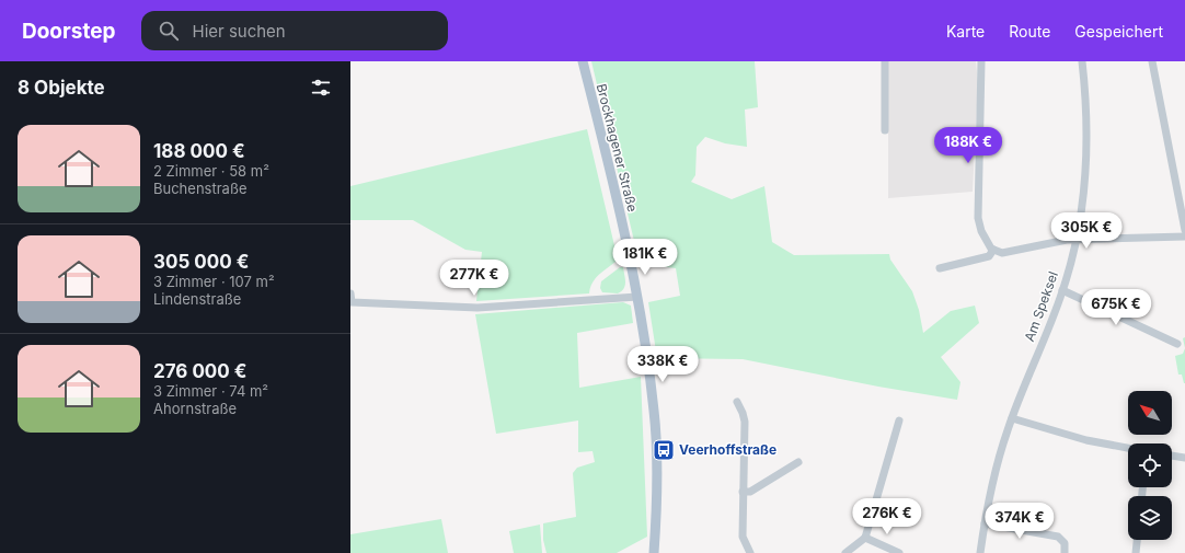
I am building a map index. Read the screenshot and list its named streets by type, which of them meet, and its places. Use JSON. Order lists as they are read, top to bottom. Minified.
{"streets":{"main road":["Brockhagener Straße"],"street":["Am Speksel"]},"places":{"bus stop":["Veerhoffstraße"]},"north":"top left","page":{"header":"Doorstep","search":"Hier suchen","nav":["Karte","Route","Gespeichert"],"heading":"8 Objekte","list":[{"name":"188 000 €","note":"2 Zimmer · 58 m² · Buchenstraße"},{"name":"305 000 €","note":"3 Zimmer · 107 m² · Lindenstraße"},{"name":"276 000 €","note":"3 Zimmer · 74 m² · Ahornstraße"}],"price":["188K €","305K €","181K €","277K €","675K €","338K €","276K €","374K €"]}}
